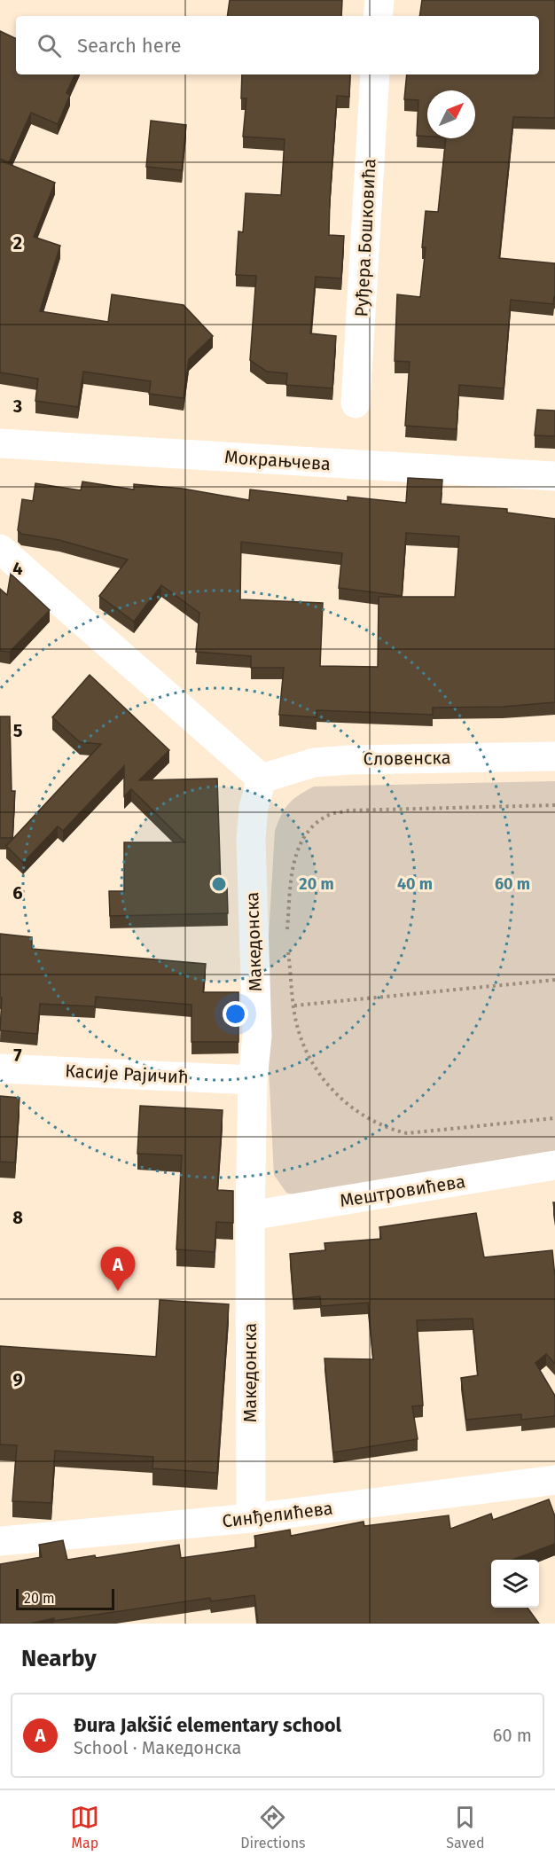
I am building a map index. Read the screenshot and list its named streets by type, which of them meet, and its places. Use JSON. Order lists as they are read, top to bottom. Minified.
{"streets":{"street":["Руђера Бошковића","Мокрањчева","Словенска","Македонска","Касије Рајичић","Мештровићева","Синђелићева"]},"crossings":[["Словенска","Македонска"],["Македонска","Касије Рајичић"],["Македонска","Мештровићева"],["Македонска","Синђелићева"]],"scale_bar":"20 m","north":"top right","page":{"search":"Search here","pins":"A","scale":"20 m","heading":"Nearby","list":[{"mark":"A","name":"Đura Jakšić elementary school","note":"School · Македонска","value":"60 m"}],"nav":["Map","Directions","Saved"]},"grid":{"rows":["2","3","4","5","6","7","8","9"]},"rings":["20 m","40 m","60 m"]}
